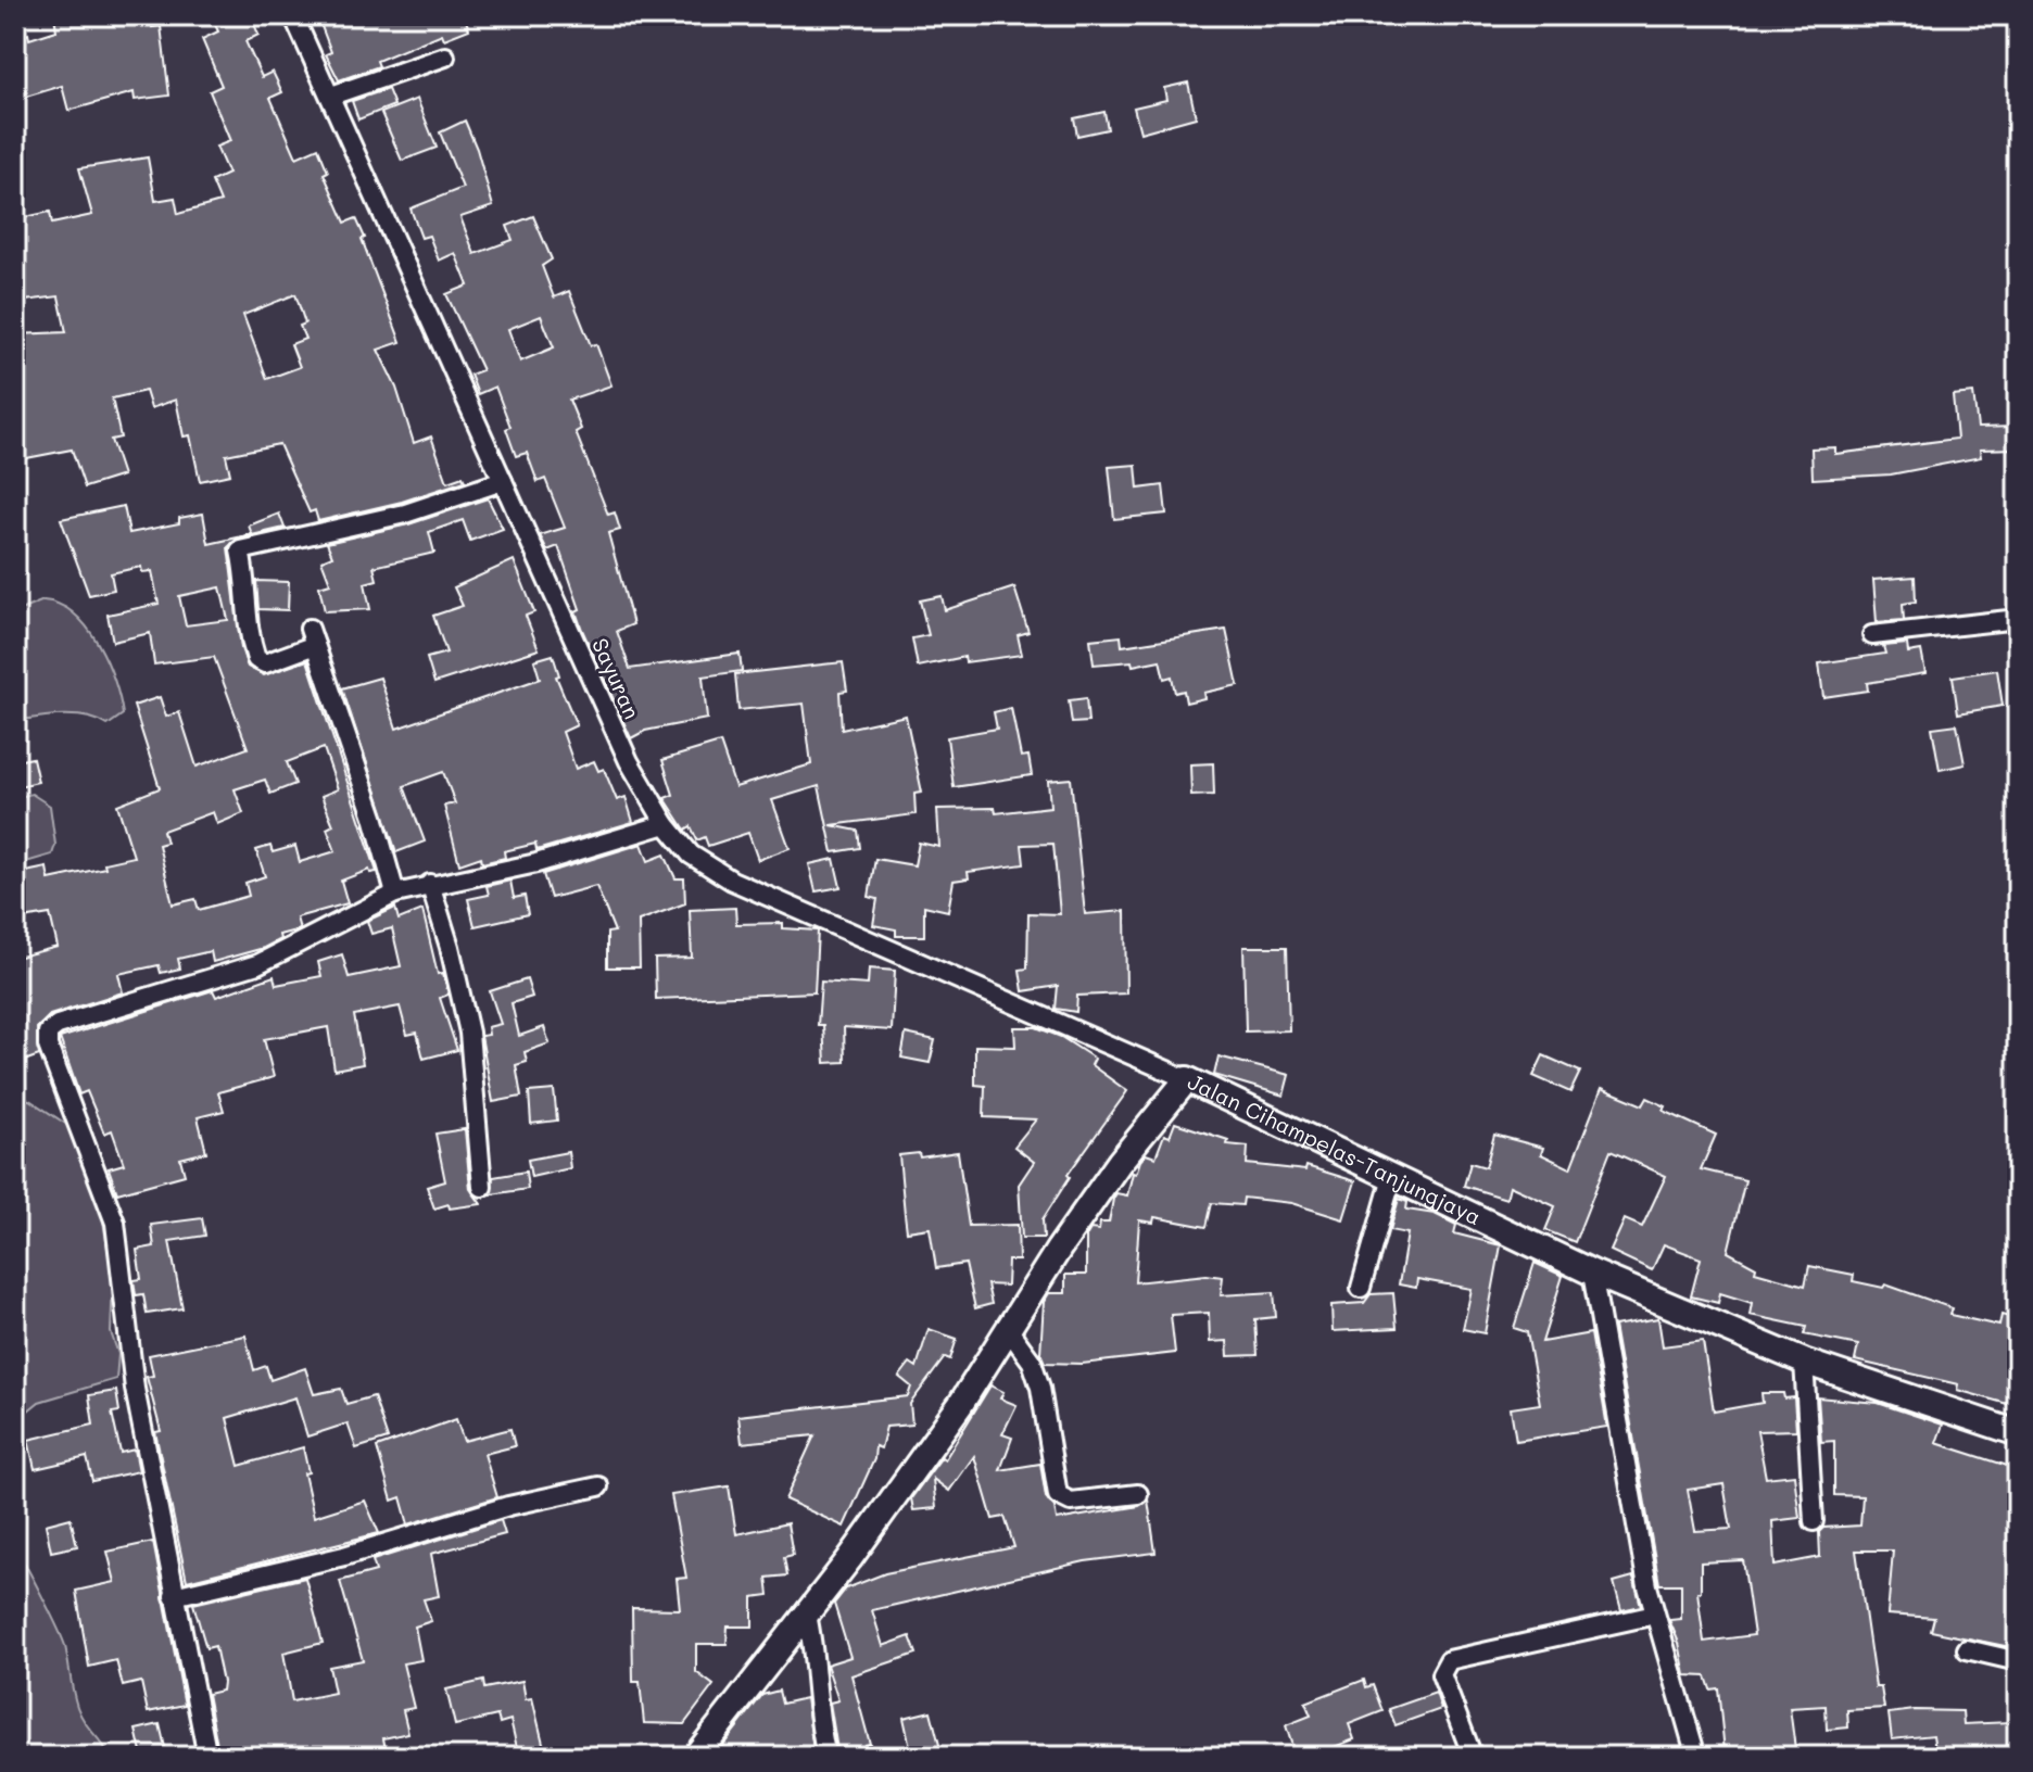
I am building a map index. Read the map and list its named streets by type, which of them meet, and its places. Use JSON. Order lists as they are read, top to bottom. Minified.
{"streets":{"main road":["Jalan Cihampelas-Tanjungjaya"],"street":["Sayuran"]},"crossings":[["Sayuran","Jalan Cihampelas-Tanjungjaya"]]}
